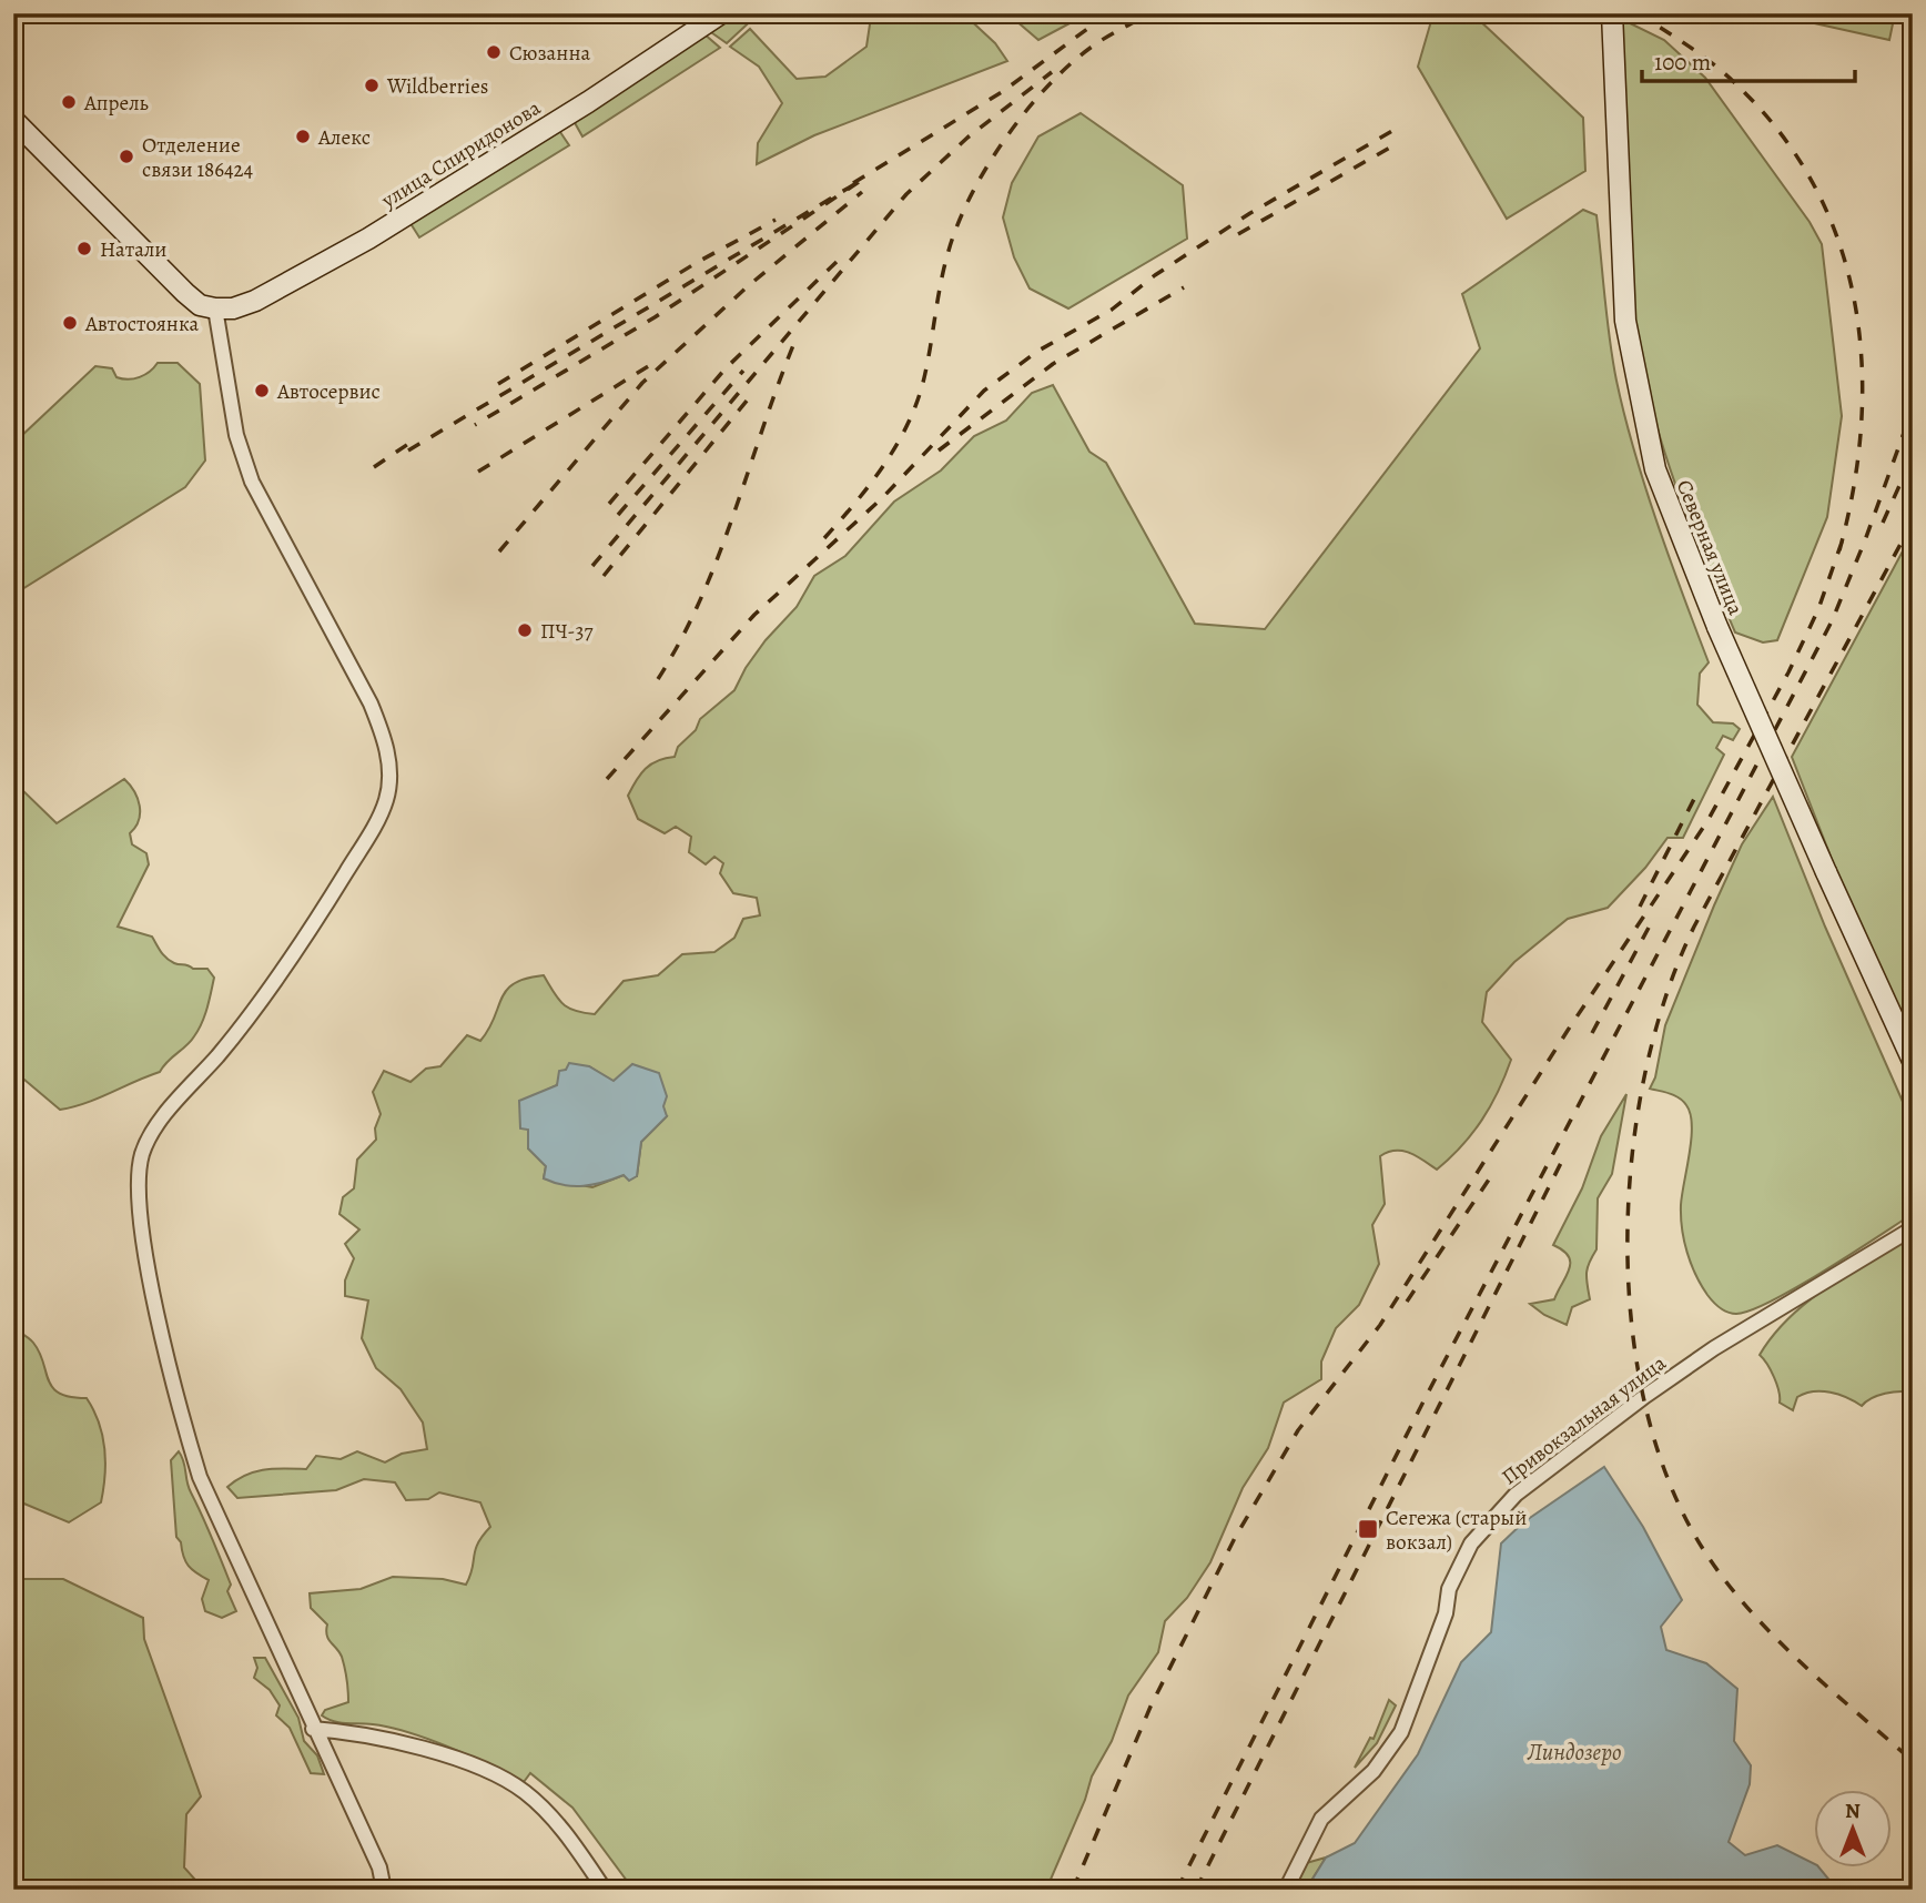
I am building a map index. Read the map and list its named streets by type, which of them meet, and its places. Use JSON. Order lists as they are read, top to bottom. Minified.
{"streets":{"street":["улица Спиридонова","Северная улица","Привокзальная улица"]},"water":["Линдозеро"],"places":{"other":["Сюзанна","Wildberries","Апрель","Алекс","Отделение связи 186424","Натали","Автостоянка","Автосервис","ПЧ-37"],"transit":["Сегежа (старый вокзал)"]},"scale_bar":"100 m","north":"top"}
